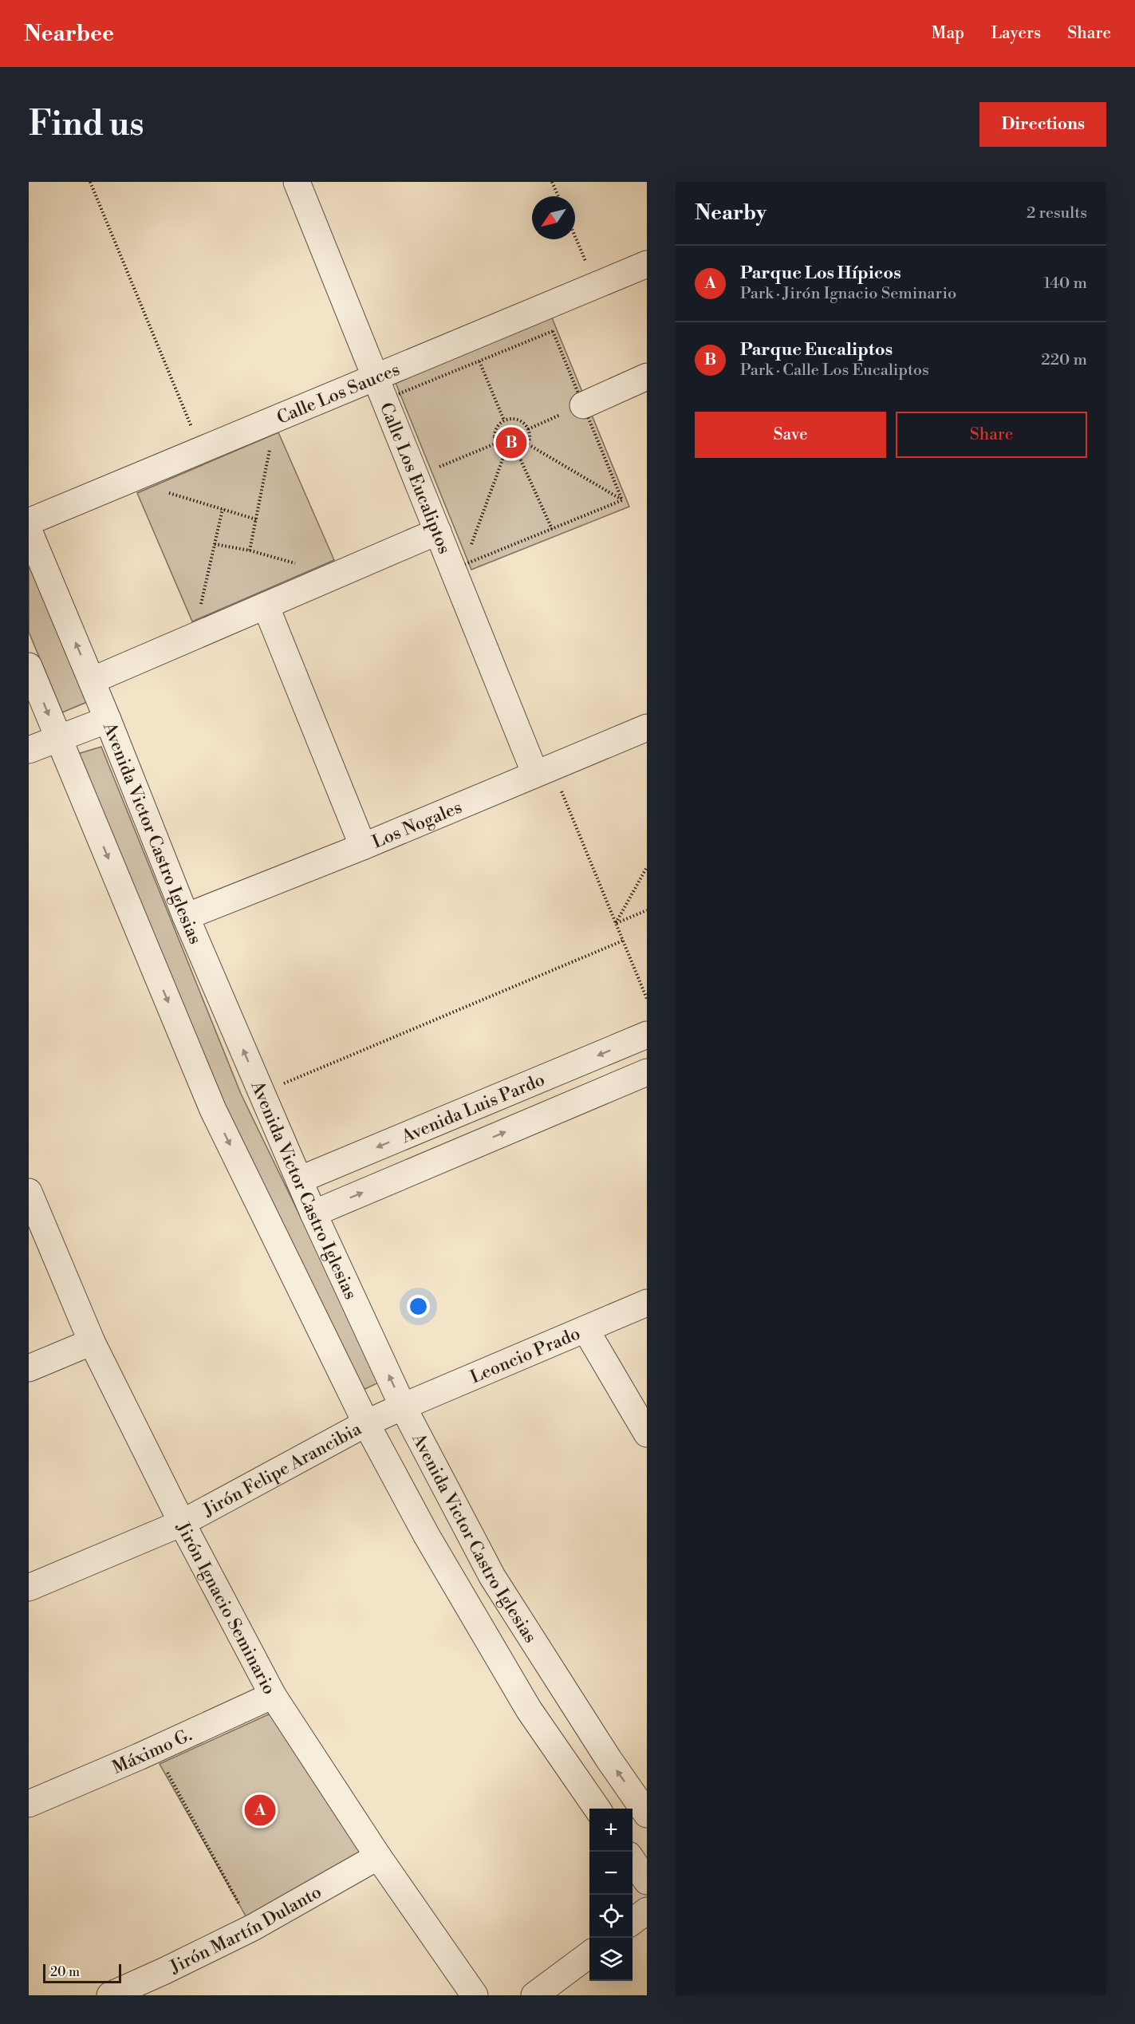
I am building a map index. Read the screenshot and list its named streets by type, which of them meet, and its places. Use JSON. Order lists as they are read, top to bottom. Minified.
{"streets":{"street":["Calle Los Sauces","Calle Los Eucaliptos","Los Nogales","Avenida Victor Castro Iglesias","Avenida Luis Pardo","Leoncio Prado","Jirón Felipe Arancibia","Jirón Ignacio Seminario","Máximo G.","Jirón Martín Dulanto"]},"crossings":[["Calle Los Sauces","Calle Los Eucaliptos"],["Calle Los Eucaliptos","Los Nogales"],["Los Nogales","Avenida Victor Castro Iglesias"],["Avenida Victor Castro Iglesias","Avenida Luis Pardo"],["Avenida Victor Castro Iglesias","Leoncio Prado"],["Avenida Victor Castro Iglesias","Jirón Felipe Arancibia"],["Leoncio Prado","Jirón Felipe Arancibia"],["Jirón Felipe Arancibia","Jirón Ignacio Seminario"],["Jirón Ignacio Seminario","Máximo G."],["Jirón Ignacio Seminario","Jirón Martín Dulanto"]],"scale_bar":"20 m","north":"bottom left","page":{"header":"Nearbee","nav":["Map","Layers","Share"],"buttons":["Directions",["Save","Share"]],"title":"Find us","heading":["Nearby","2 results"],"list":[{"mark":"A","name":"Parque Los Hípicos","note":"Park · Jirón Ignacio Seminario","value":"140 m"},{"mark":"B","name":"Parque Eucaliptos","note":"Park · Calle Los Eucaliptos","value":"220 m"}],"pins":["B","A"],"map_buttons":["+","−"],"scale":"20 m"}}
